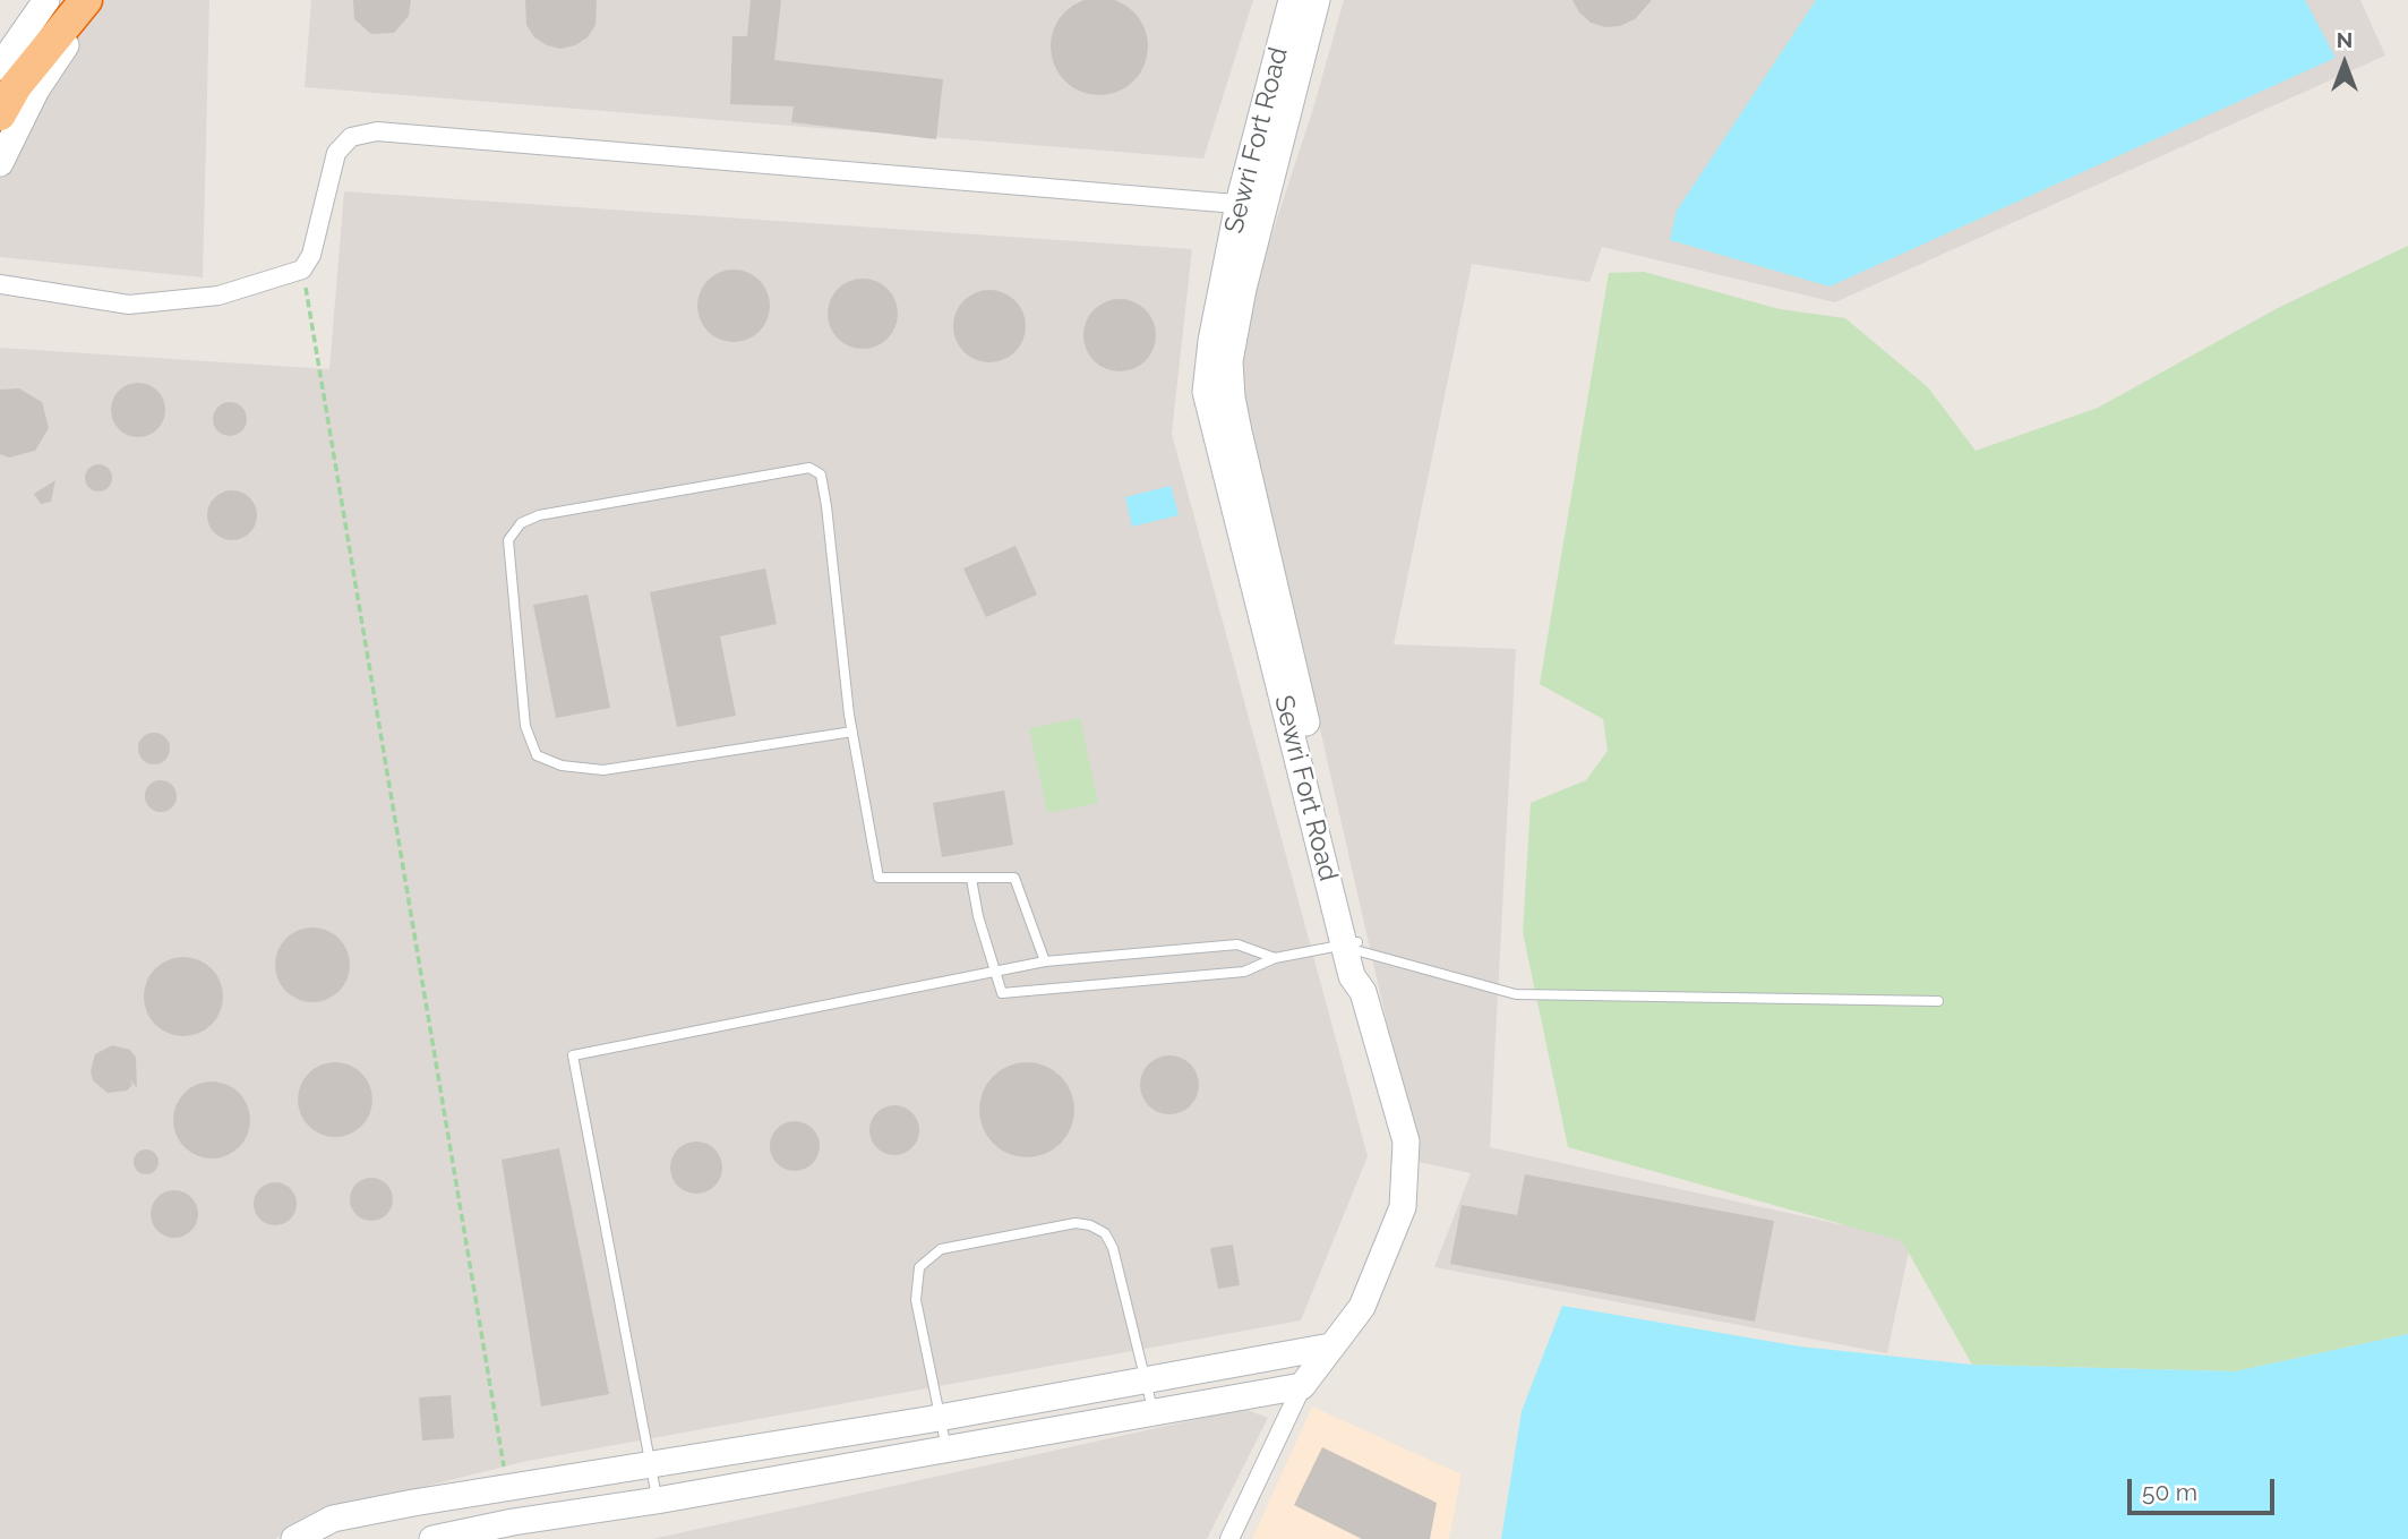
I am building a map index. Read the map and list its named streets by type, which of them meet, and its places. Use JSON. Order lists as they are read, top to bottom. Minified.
{"streets":{"street":["Sewri Fort Road"]},"scale_bar":"50 m","north":"top"}
